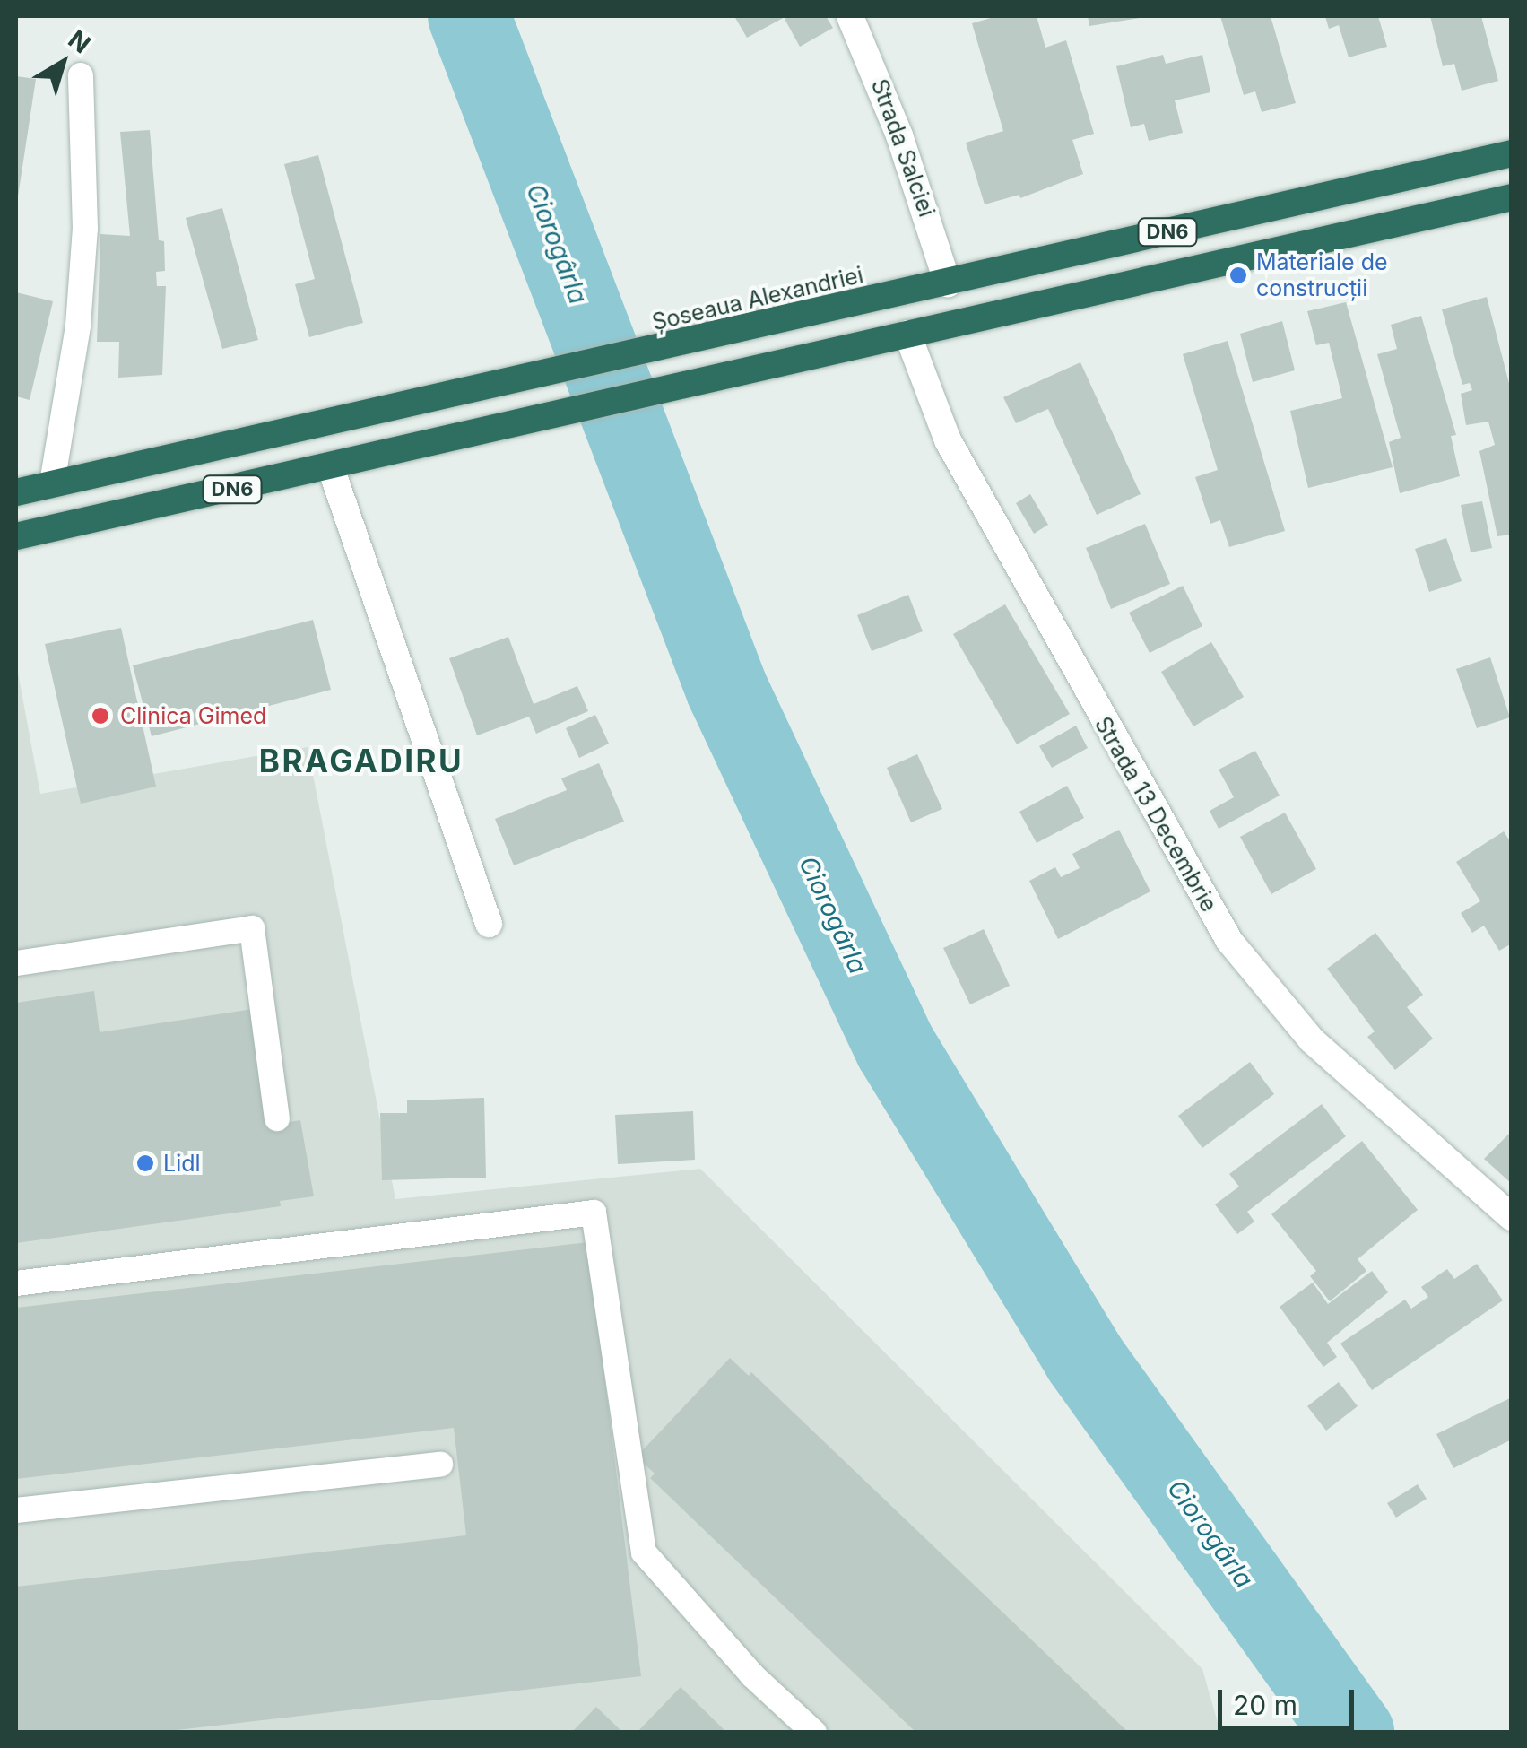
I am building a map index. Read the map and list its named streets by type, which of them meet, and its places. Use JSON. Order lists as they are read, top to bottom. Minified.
{"streets":{"highway":["DN6","Șoseaua Alexandriei"],"street":["Strada Salciei","Strada 13 Decembrie"]},"crossings":[["Strada Salciei","Șoseaua Alexandriei"],["DN6","Strada 13 Decembrie"]],"districts":["BRAGADIRU"],"water":["Ciorogârla"],"places":["Materiale de construcții","Clinica Gimed","Lidl"],"scale_bar":"20 m","north":"top right"}
